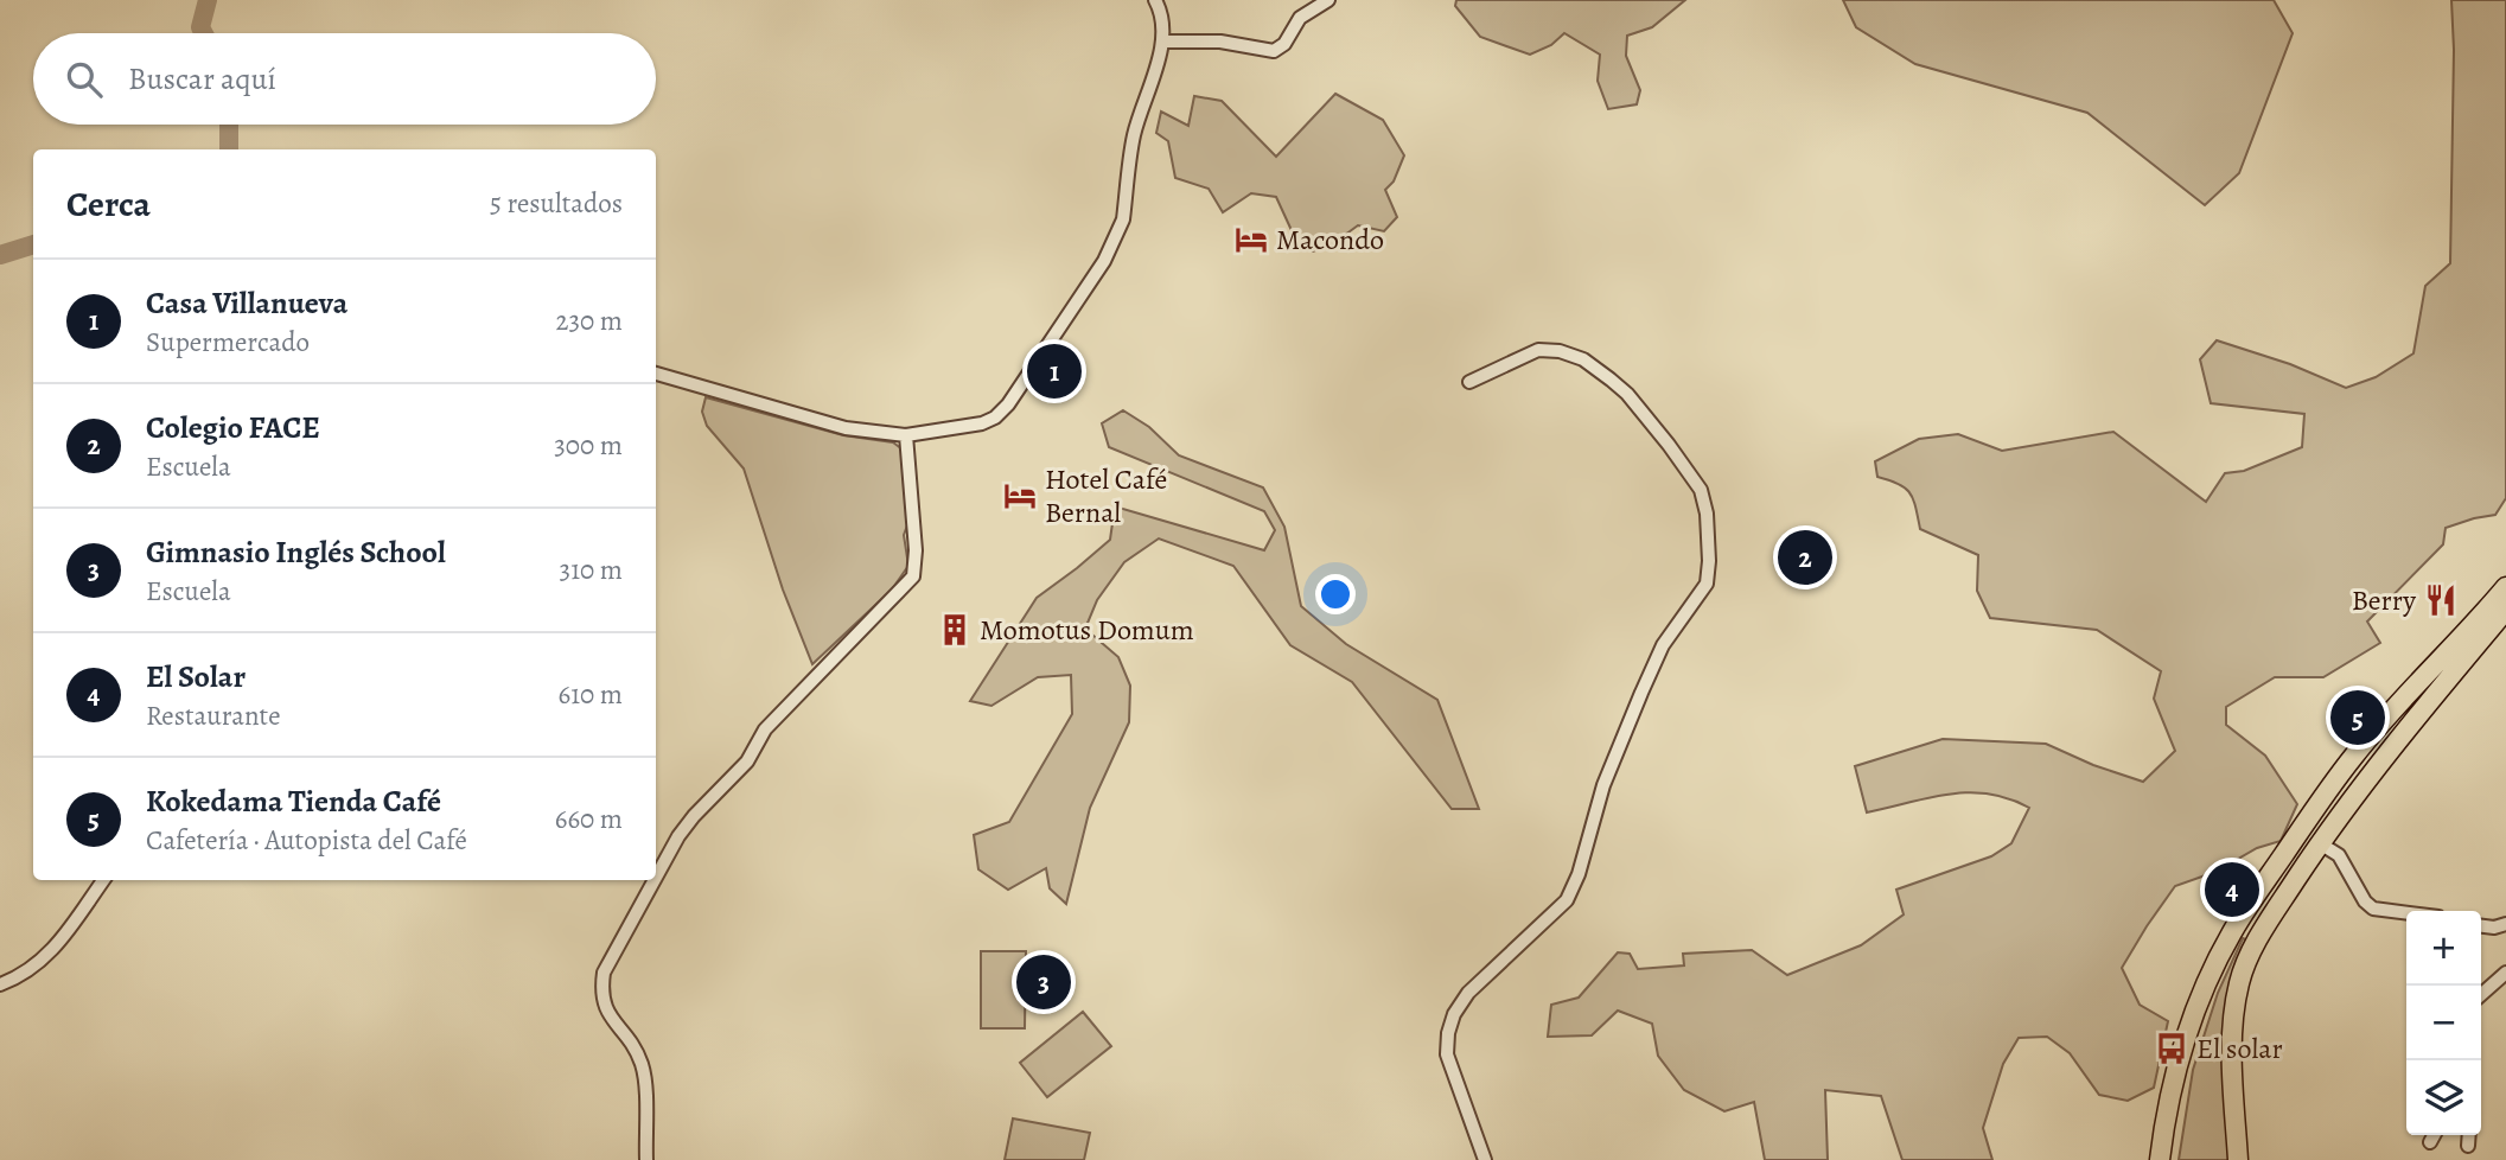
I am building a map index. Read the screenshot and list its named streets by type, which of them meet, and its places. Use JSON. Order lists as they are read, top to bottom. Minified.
{"places":{"hotel":["Macondo","Hotel Café Bernal"],"restaurant":["Berry"],"building":["Momotus Domum"],"bus stop":["El solar"]},"page":{"search":"Buscar aquí","heading":["Cerca","5 resultados"],"list":[{"mark":"1","name":"Casa Villanueva","note":"Supermercado","value":"230 m"},{"mark":"2","name":"Colegio FACE","note":"Escuela","value":"300 m"},{"mark":"3","name":"Gimnasio Inglés School","note":"Escuela","value":"310 m"},{"mark":"4","name":"El Solar","note":"Restaurante","value":"610 m"},{"mark":"5","name":"Kokedama Tienda Café","note":"Cafetería · Autopista del Café","value":"660 m"}],"pins":["1","2","5","4","3"],"map_buttons":["+","−"]}}
